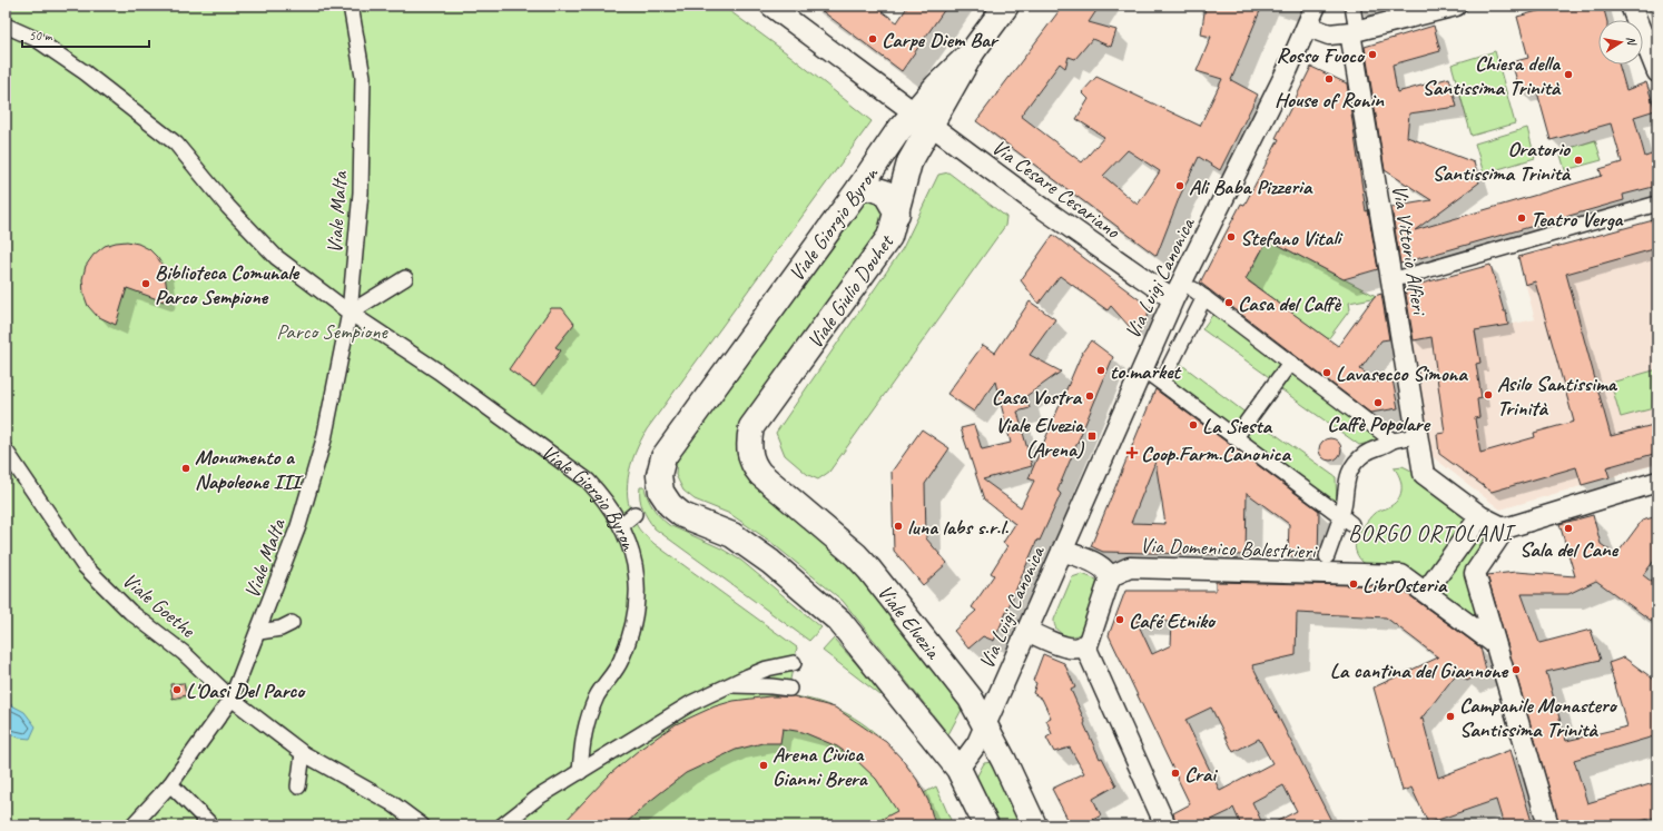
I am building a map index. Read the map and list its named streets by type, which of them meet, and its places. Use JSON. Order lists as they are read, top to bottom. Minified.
{"streets":{"main road":["Viale Giorgio Byron","Viale Giulio Douhet","Viale Elvezia"],"street":["Via Cesare Cesariano","Viale Malta","Via Vittorio Alfieri","Via Luigi Canonica","Via Domenico Balestrieri","Viale Goethe"]},"crossings":[["Via Cesare Cesariano","Viale Giorgio Byron"],["Via Cesare Cesariano","Via Luigi Canonica"],["Via Cesare Cesariano","Viale Giulio Douhet"],["Viale Malta","Viale Giorgio Byron"],["Viale Malta","Viale Goethe"],["Viale Giorgio Byron","Via Luigi Canonica"],["Viale Giorgio Byron","Viale Giulio Douhet"],["Via Luigi Canonica","Viale Elvezia"],["Viale Giulio Douhet","Viale Elvezia"]],"districts":["BORGO ORTOLANI"],"parks":["Parco Sempione"],"places":{"other":["Carpe Diem Bar","Rosso Fuoco","Chiesa della Santissima Trinità","House of Ronin","Oratorio Santissima Trinità","Ali Baba Pizzeria","Teatro Verga","Stefano Vitali","Biblioteca Comunale Parco Sempione","Casa del Caffè","to.market","Lavasecco Simona","Asilo Santissima Trinità","Casa Vostra","Caffè Popolare","La Siesta","Monumento a Napoleone III","luna labs s.r.l.","Sala del Cane","LibrOsteria","Café Etniko","La cantina del Giannone","L'Oasi Del Parco","Campanile Monastero Santissima Trinità","Arena Civica Gianni Brera","Crai"],"transit":["Viale Elvezia (Arena)"],"health":["Coop.Farm.Canonica"]},"scale_bar":"50 m","north":"right"}
